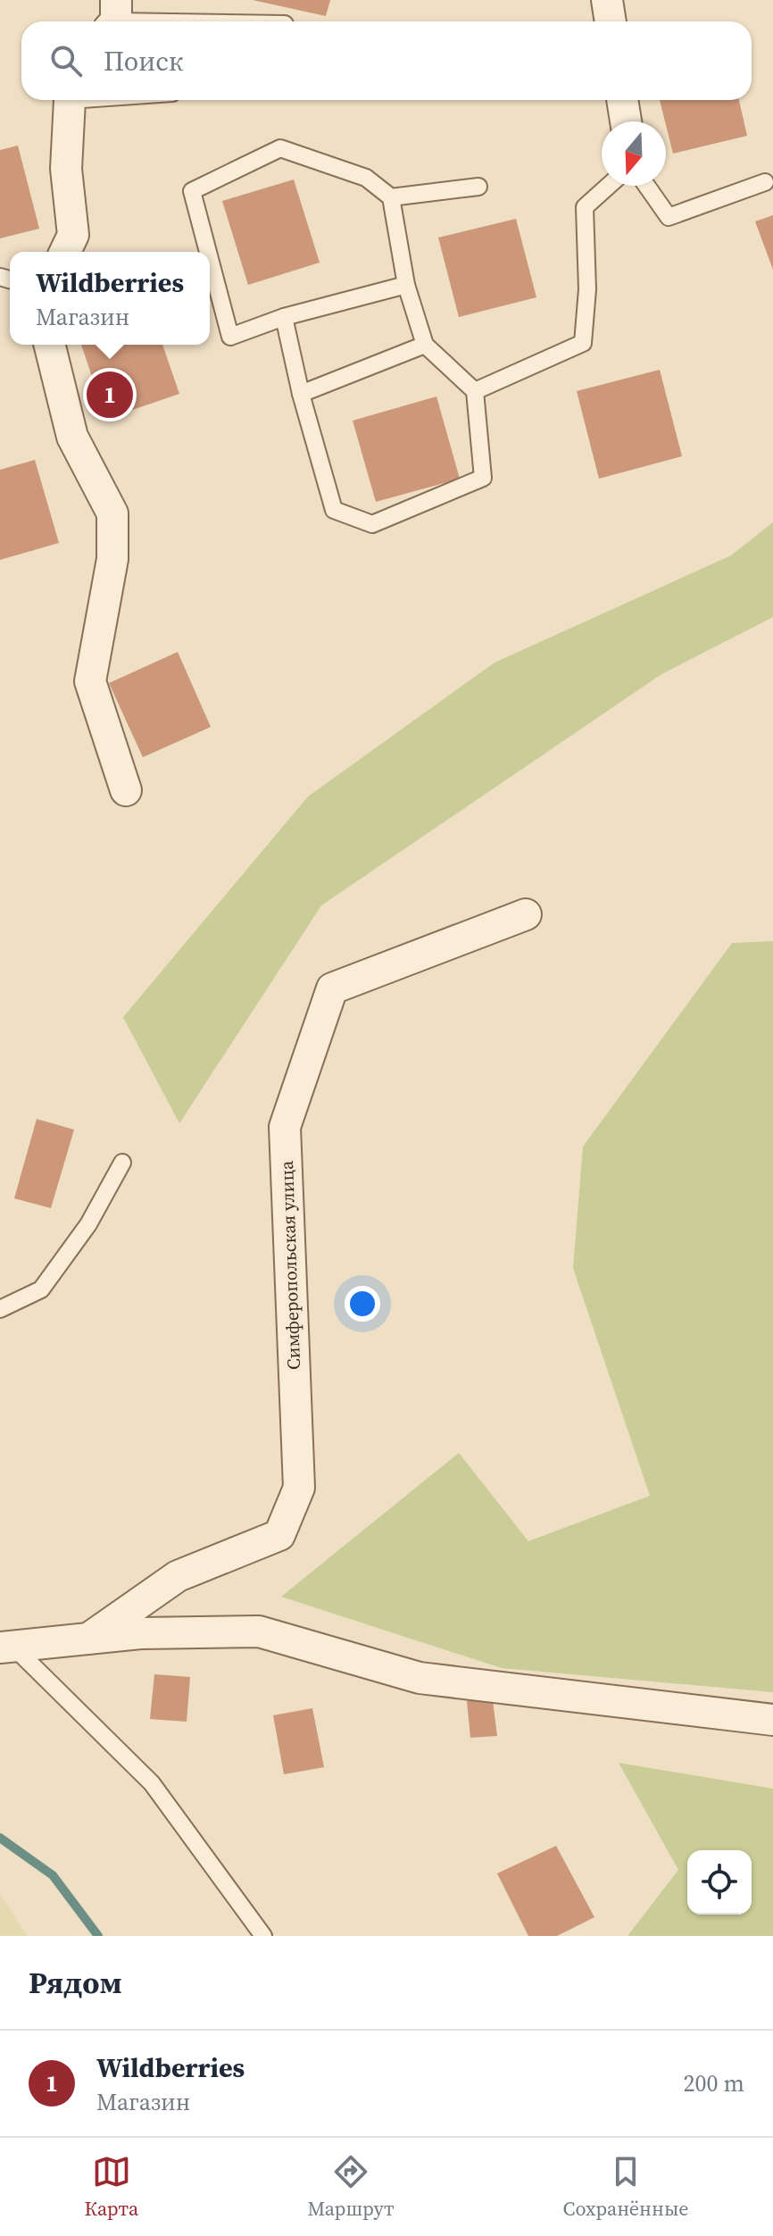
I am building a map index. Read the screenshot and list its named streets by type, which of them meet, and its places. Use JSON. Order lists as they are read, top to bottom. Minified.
{"streets":{"street":["Симферопольская улица"]},"north":"bottom","page":{"search":"Поиск","popup":["Wildberries","Магазин"],"pins":"1","heading":"Рядом","list":[{"mark":"1","name":"Wildberries","note":"Магазин","value":"200 m"}],"nav":["Карта","Маршрут","Сохранённые"]}}
